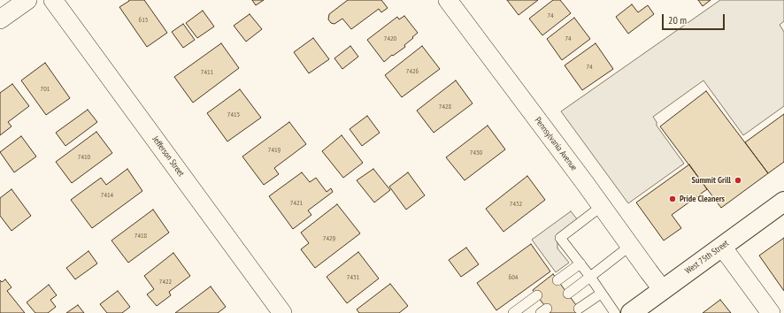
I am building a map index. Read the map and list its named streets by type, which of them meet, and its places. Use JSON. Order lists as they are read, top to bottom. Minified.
{"streets":{"main road":["West 75th Street"],"street":["Pennsylvania Avenue","Jefferson Street"]},"crossings":[["Pennsylvania Avenue","West 75th Street"]],"places":["Summit Grill","Pride Cleaners"],"house_numbers":["74","615","7420","74","74","7426","7411","701","7428","7415","7419","7430","7410","7414","7421","7432","7418","7429","7431","604","7422"],"scale_bar":"20 m"}
